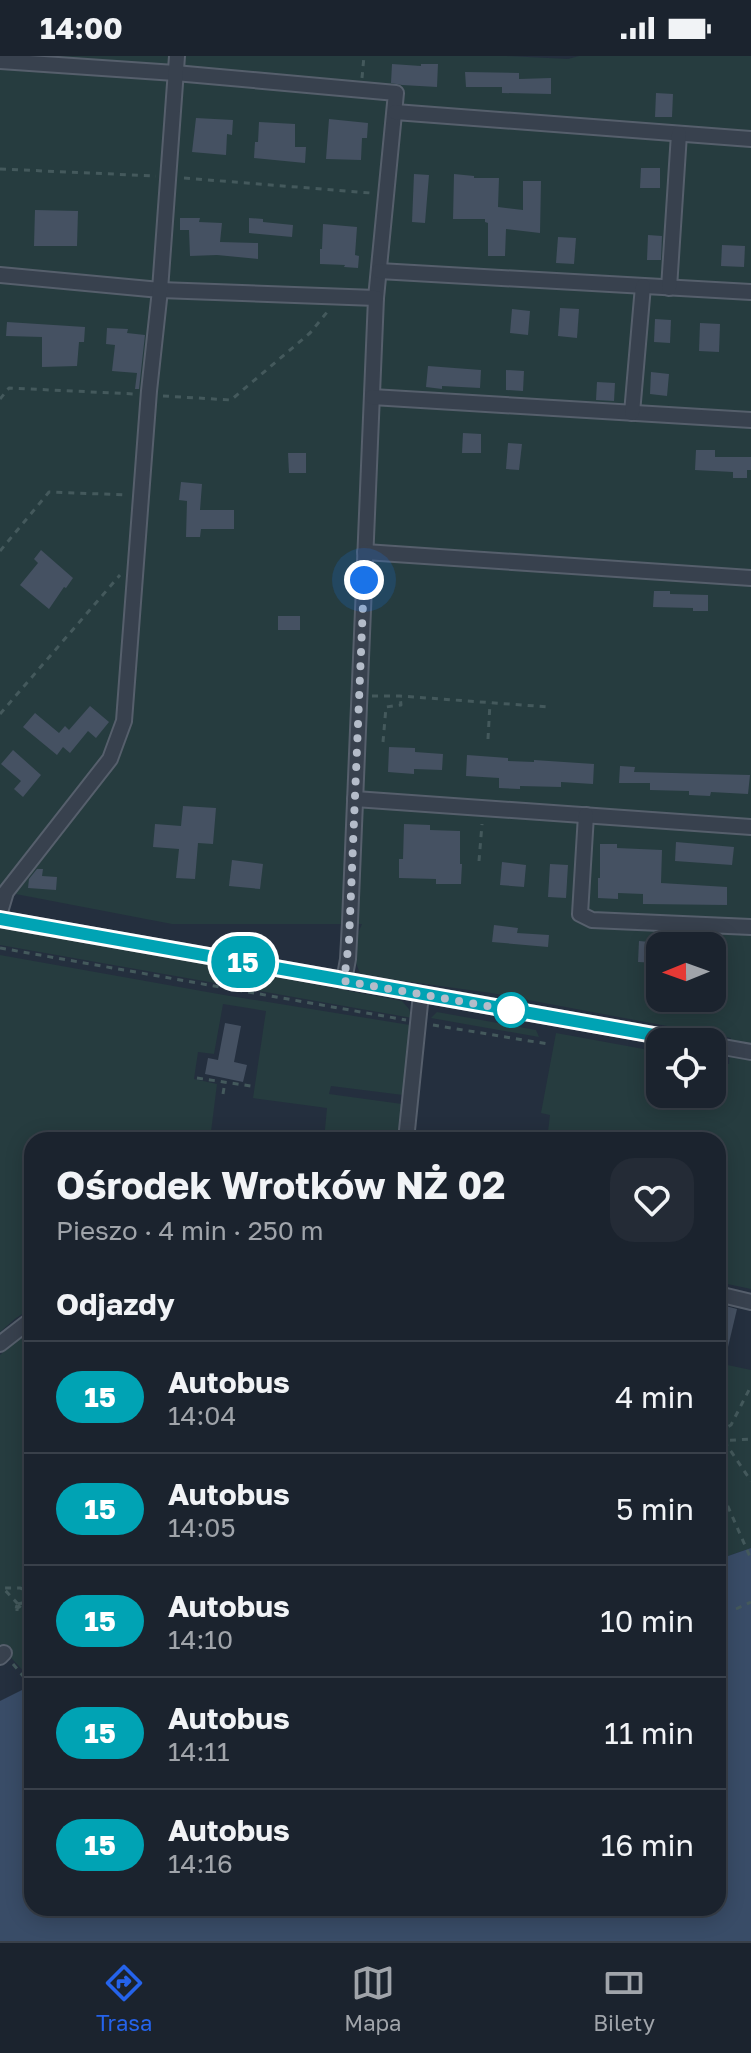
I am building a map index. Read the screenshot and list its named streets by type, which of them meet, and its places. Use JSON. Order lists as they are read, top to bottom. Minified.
{"lines":["bus line 15"],"north":"left","page":{"status":"14:00","on_map":"15","heading":[["Ośrodek Wrotków NŻ 02","Pieszo · 4 min · 250 m"],"Odjazdy"],"list":[{"mark":"15","name":"Autobus","note":"14:04","value":"4 min"},{"mark":"15","name":"Autobus","note":"14:05","value":"5 min"},{"mark":"15","name":"Autobus","note":"14:10","value":"10 min"},{"mark":"15","name":"Autobus","note":"14:11","value":"11 min"},{"mark":"15","name":"Autobus","note":"14:16","value":"16 min"}],"tabs":["Trasa","Mapa","Bilety"]}}
